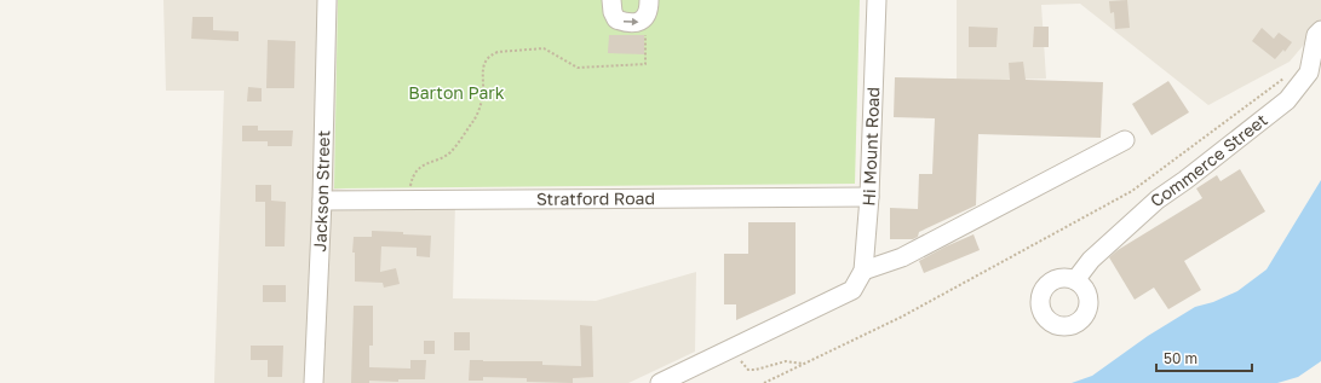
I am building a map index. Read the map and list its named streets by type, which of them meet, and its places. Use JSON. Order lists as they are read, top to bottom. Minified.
{"streets":{"street":["Hi Mount Road","Commerce Street","Jackson Street","Stratford Road"]},"crossings":[["Hi Mount Road","Stratford Road"],["Jackson Street","Stratford Road"]],"parks":["Barton Park"],"scale_bar":"50 m"}
